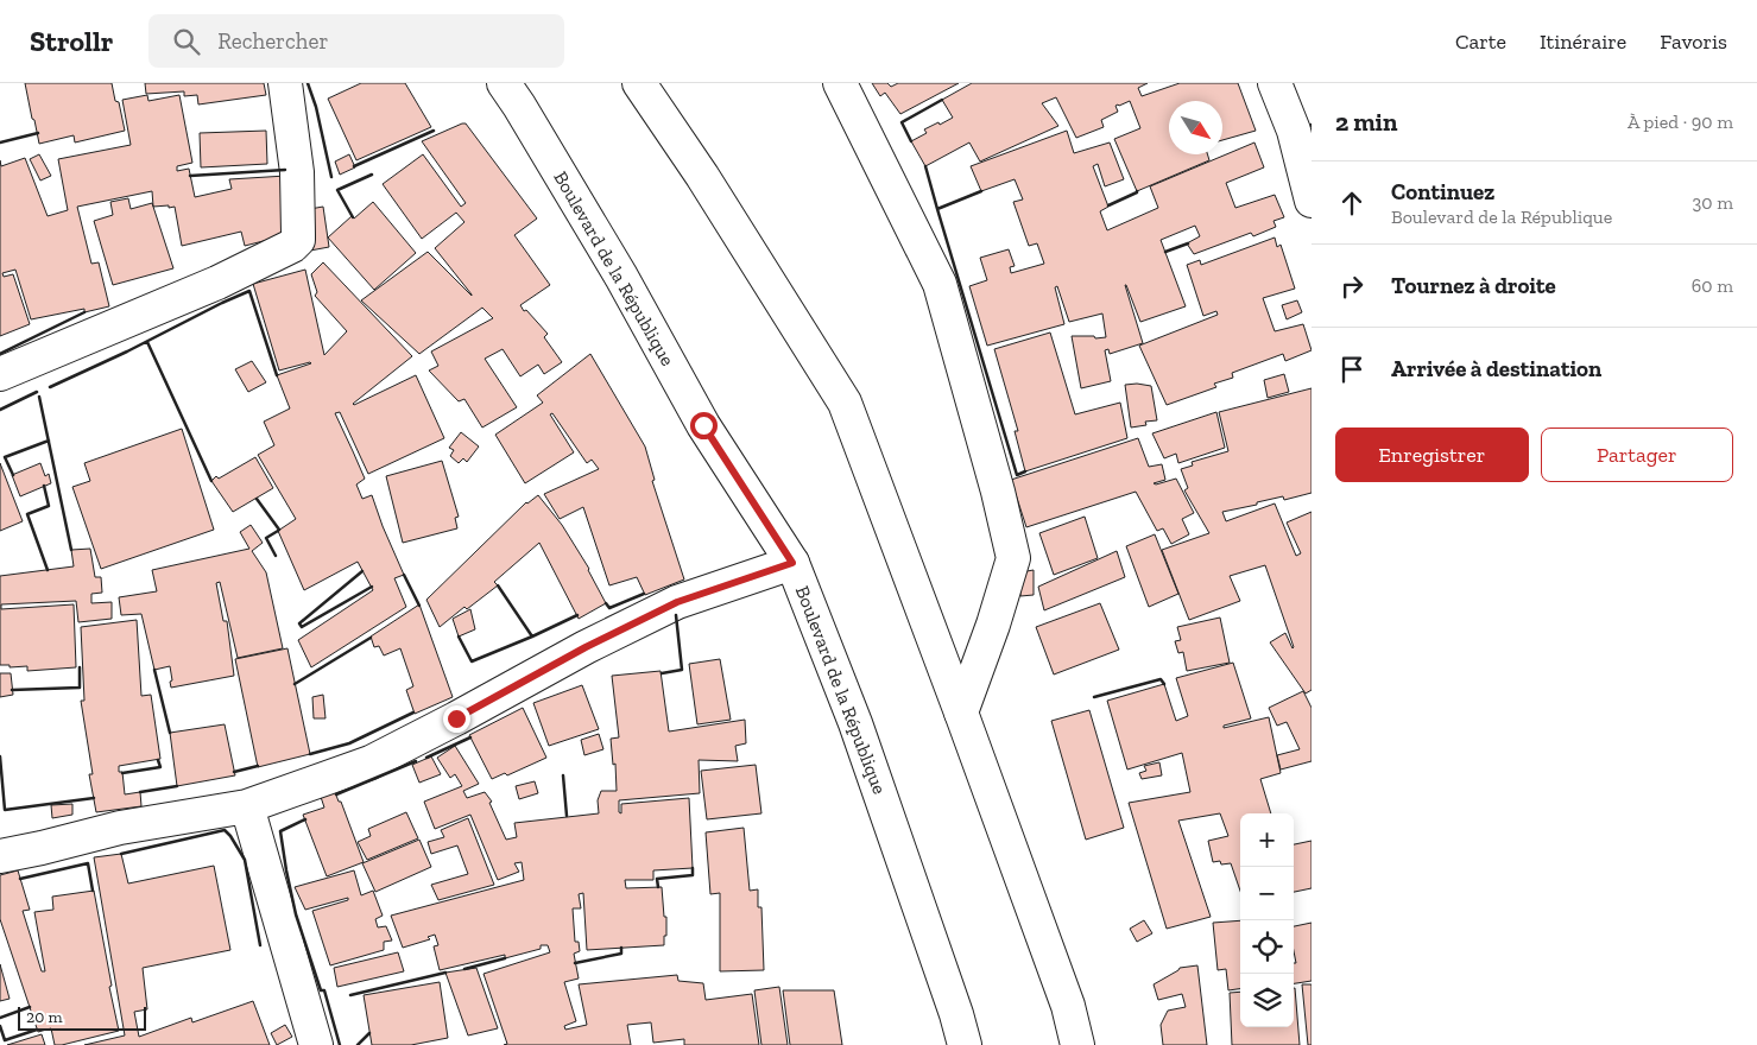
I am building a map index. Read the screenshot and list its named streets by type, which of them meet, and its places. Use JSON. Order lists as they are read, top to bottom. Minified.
{"streets":{"street":["Boulevard de la République"]},"scale_bar":"20 m","north":"bottom right","page":{"header":"Strollr","search":"Rechercher","nav":["Carte","Itinéraire","Favoris"],"heading":["2 min","À pied · 90 m"],"list":[["Continuez","Boulevard de la République","30 m"],["Tournez à droite","60 m"],"Arrivée à destination"],"buttons":["Enregistrer","Partager"],"map_buttons":["+","−"],"scale":"20 m"}}
